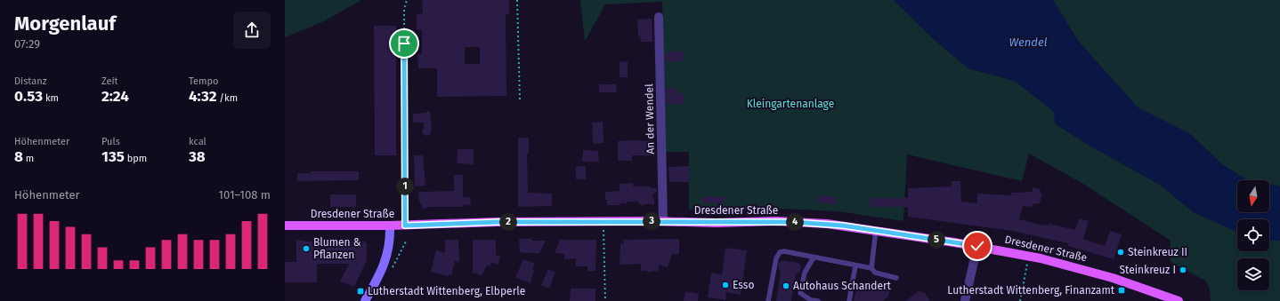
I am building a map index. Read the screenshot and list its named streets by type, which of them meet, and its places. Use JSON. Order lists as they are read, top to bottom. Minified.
{"streets":{"main road":["Dresdener Straße"],"street":["An der Wendel"]},"crossings":[["An der Wendel","Dresdener Straße"]],"water":["Wendel"],"parks":["Kleingartenanlage"],"places":{"other":["Blumen & Pflanzen","Steinkreuz II","Steinkreuz I","Esso","Autohaus Schandert"],"transit":["Lutherstadt Wittenberg, Finanzamt","Lutherstadt Wittenberg, Elbperle"]},"north":"bottom","page":{"heading":["Morgenlauf","07:29"],"stats":[["Distanz","0.53 km"],["Zeit","2:24"],["Tempo","4:32 /km"],["Höhenmeter","8 m"],["Puls","135 bpm"],["kcal","38"]],"pins":["1","3","2","4","5"],"chart":["Höhenmeter","101–108 m"]}}
